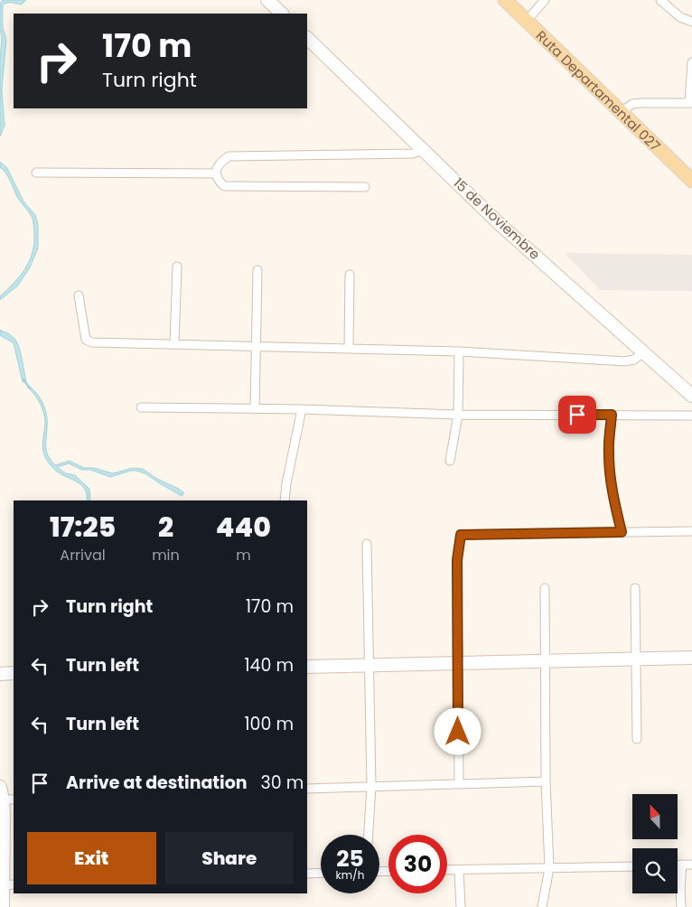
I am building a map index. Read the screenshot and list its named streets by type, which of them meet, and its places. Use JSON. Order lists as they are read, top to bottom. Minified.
{"streets":{"main road":["Ruta Departamental 027"],"street":["15 de Noviembre"]},"north":"top","page":{"turn":["170 m","Turn right"],"eta":["17:25","Arrival","2","min","440","m"],"list":[{"name":"Turn right","value":"170 m"},{"name":"Turn left","value":"140 m"},{"name":"Turn left","value":"100 m"},{"name":"Arrive at destination","value":"30 m"}],"buttons":["Exit","Share"],"speed":"25 km/h","limit":"30"}}
